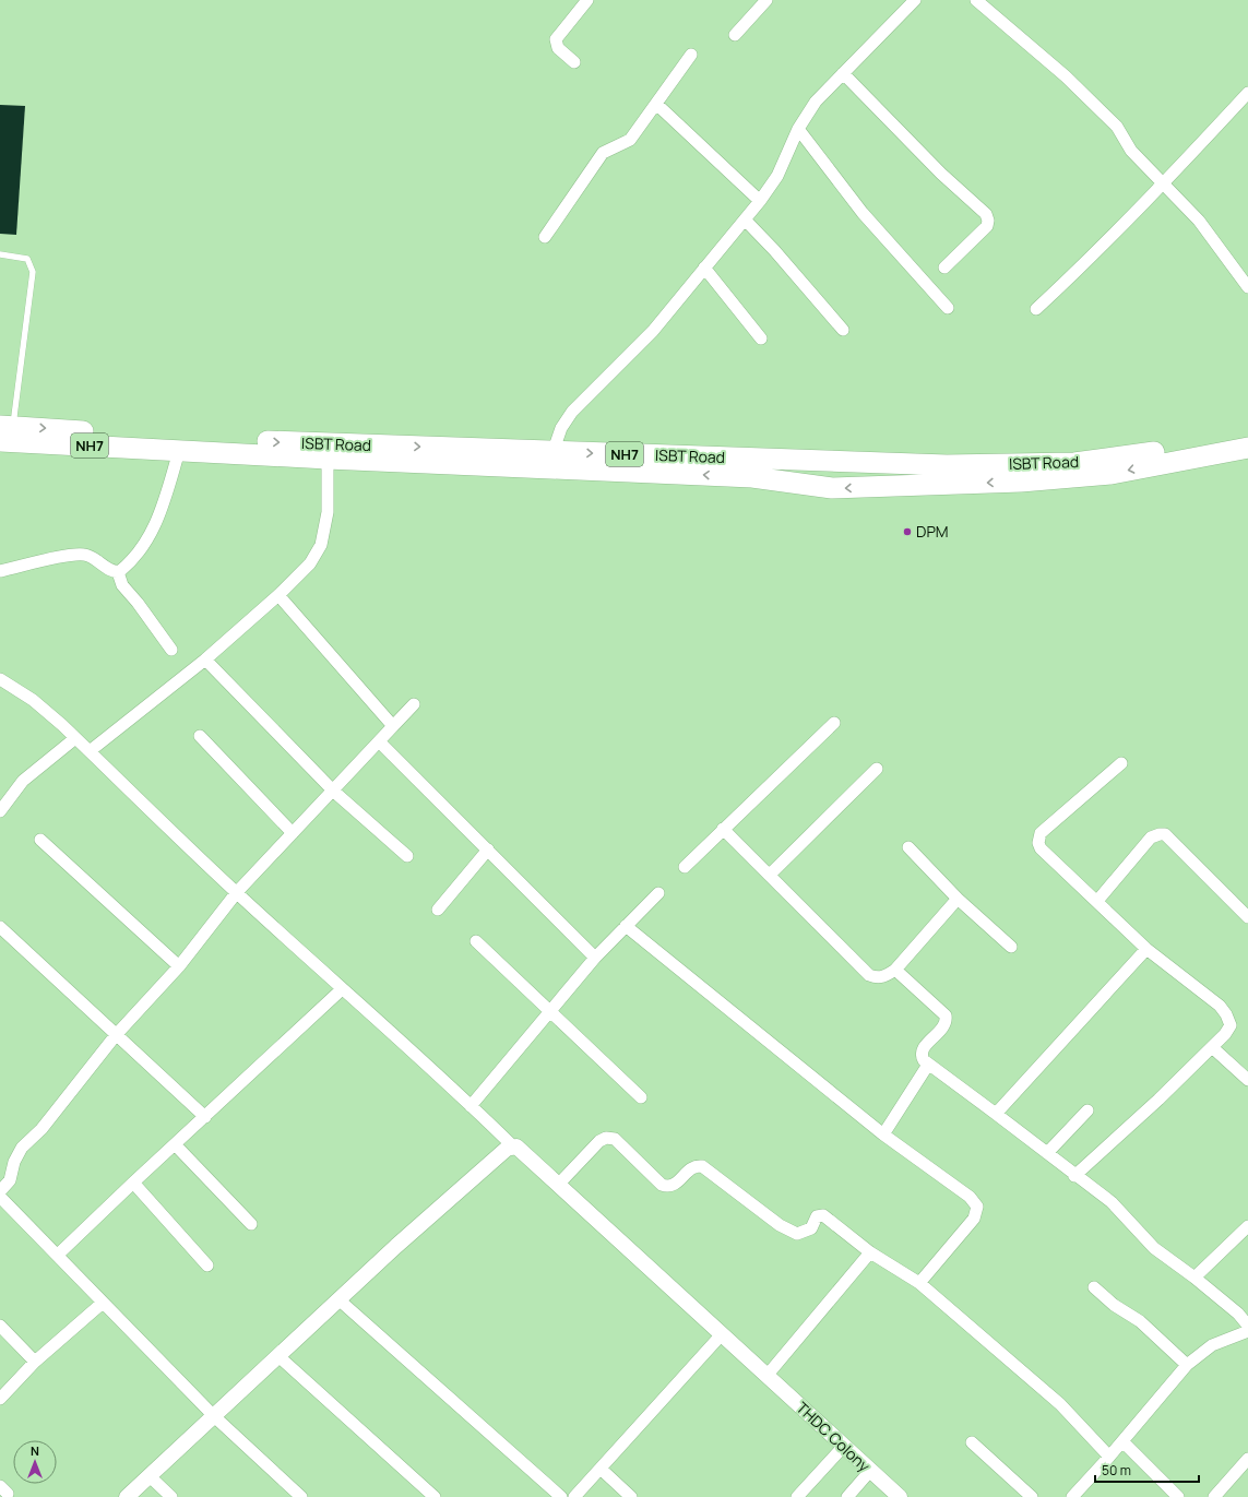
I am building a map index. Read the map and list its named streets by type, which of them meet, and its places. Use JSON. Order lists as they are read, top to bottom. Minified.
{"streets":{"highway":["ISBT Road","NH7"],"street":["THDC Colony"]},"crossings":[["ISBT Road","NH7"]],"places":["DPM"],"scale_bar":"50 m","north":"top"}
